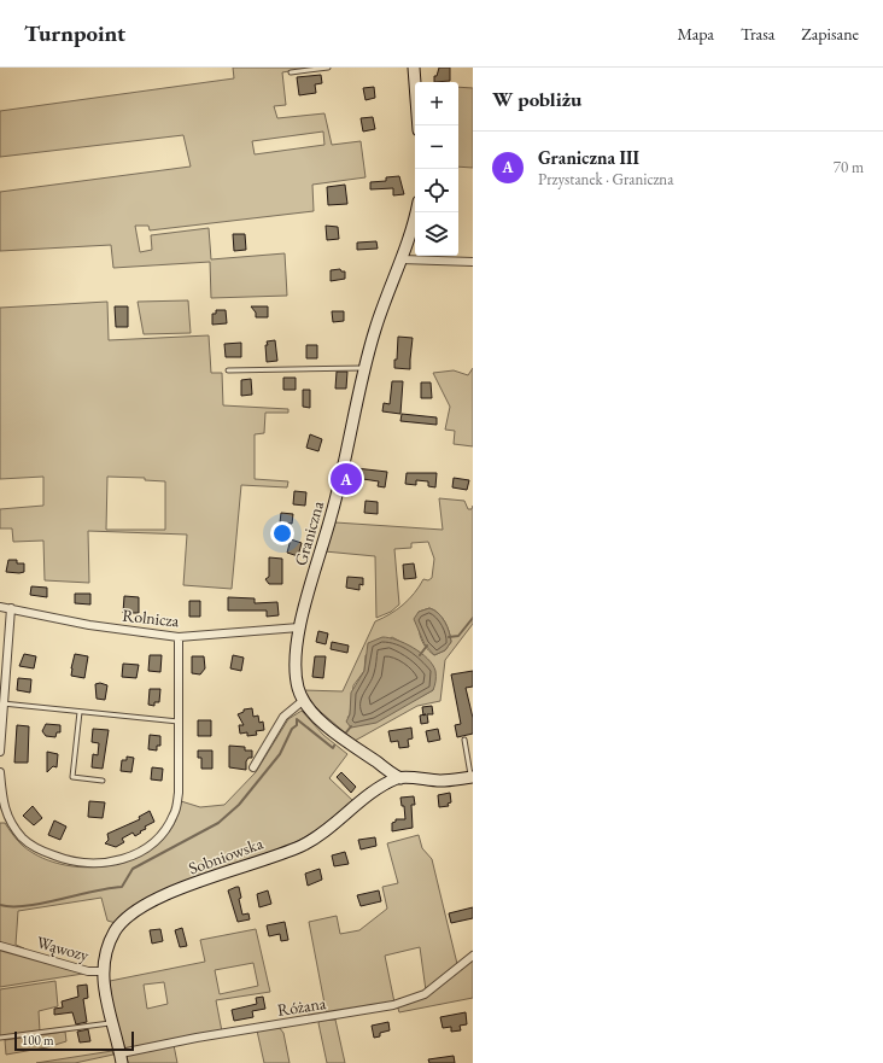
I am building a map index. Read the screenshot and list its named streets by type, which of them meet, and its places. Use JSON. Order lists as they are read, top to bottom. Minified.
{"streets":{"street":["Graniczna","Rolnicza","Sobniowska","Wąwozy","Różana"]},"crossings":[["Graniczna","Rolnicza"],["Graniczna","Sobniowska"],["Sobniowska","Wąwozy"],["Sobniowska","Różana"]],"scale_bar":"100 m","page":{"header":"Turnpoint","nav":["Mapa","Trasa","Zapisane"],"heading":"W pobliżu","map_buttons":["+","−"],"list":[{"mark":"A","name":"Graniczna III","note":"Przystanek · Graniczna","value":"70 m"}],"pins":"A","scale":"100 m"}}
